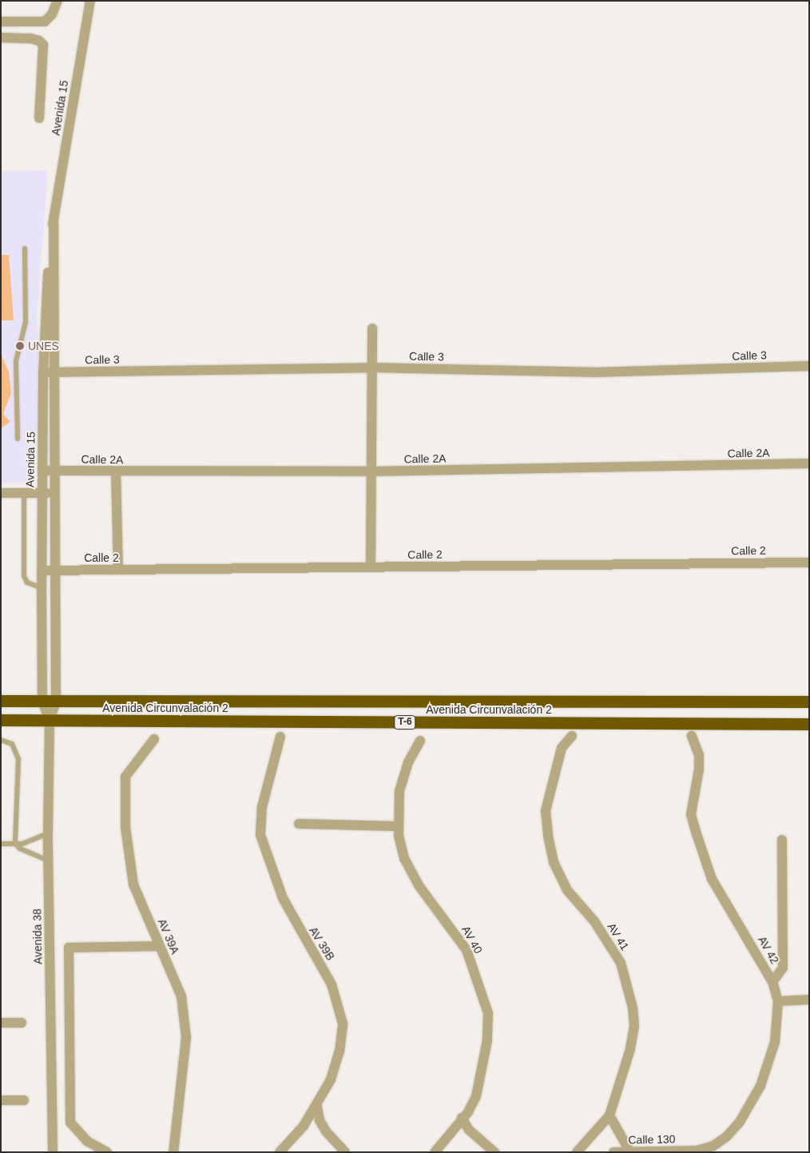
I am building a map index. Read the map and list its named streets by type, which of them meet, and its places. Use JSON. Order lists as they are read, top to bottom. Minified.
{"streets":{"highway":["Avenida Circunvalación 2","T-6"],"street":["Avenida 15","Calle 3","Calle 2A","Calle 2","Avenida 38","AV 39A","AV 41","AV 40","AV 39B","AV 42","Calle 130"]},"crossings":[["Avenida 15","Calle 3"],["Avenida 15","Calle 2A"],["Avenida 15","Calle 2"],["Avenida 15","Avenida Circunvalación 2"],["Avenida 15","Avenida 38"],["Avenida Circunvalación 2","Avenida 38"],["AV 42","Calle 130"]],"places":["UNES"]}
